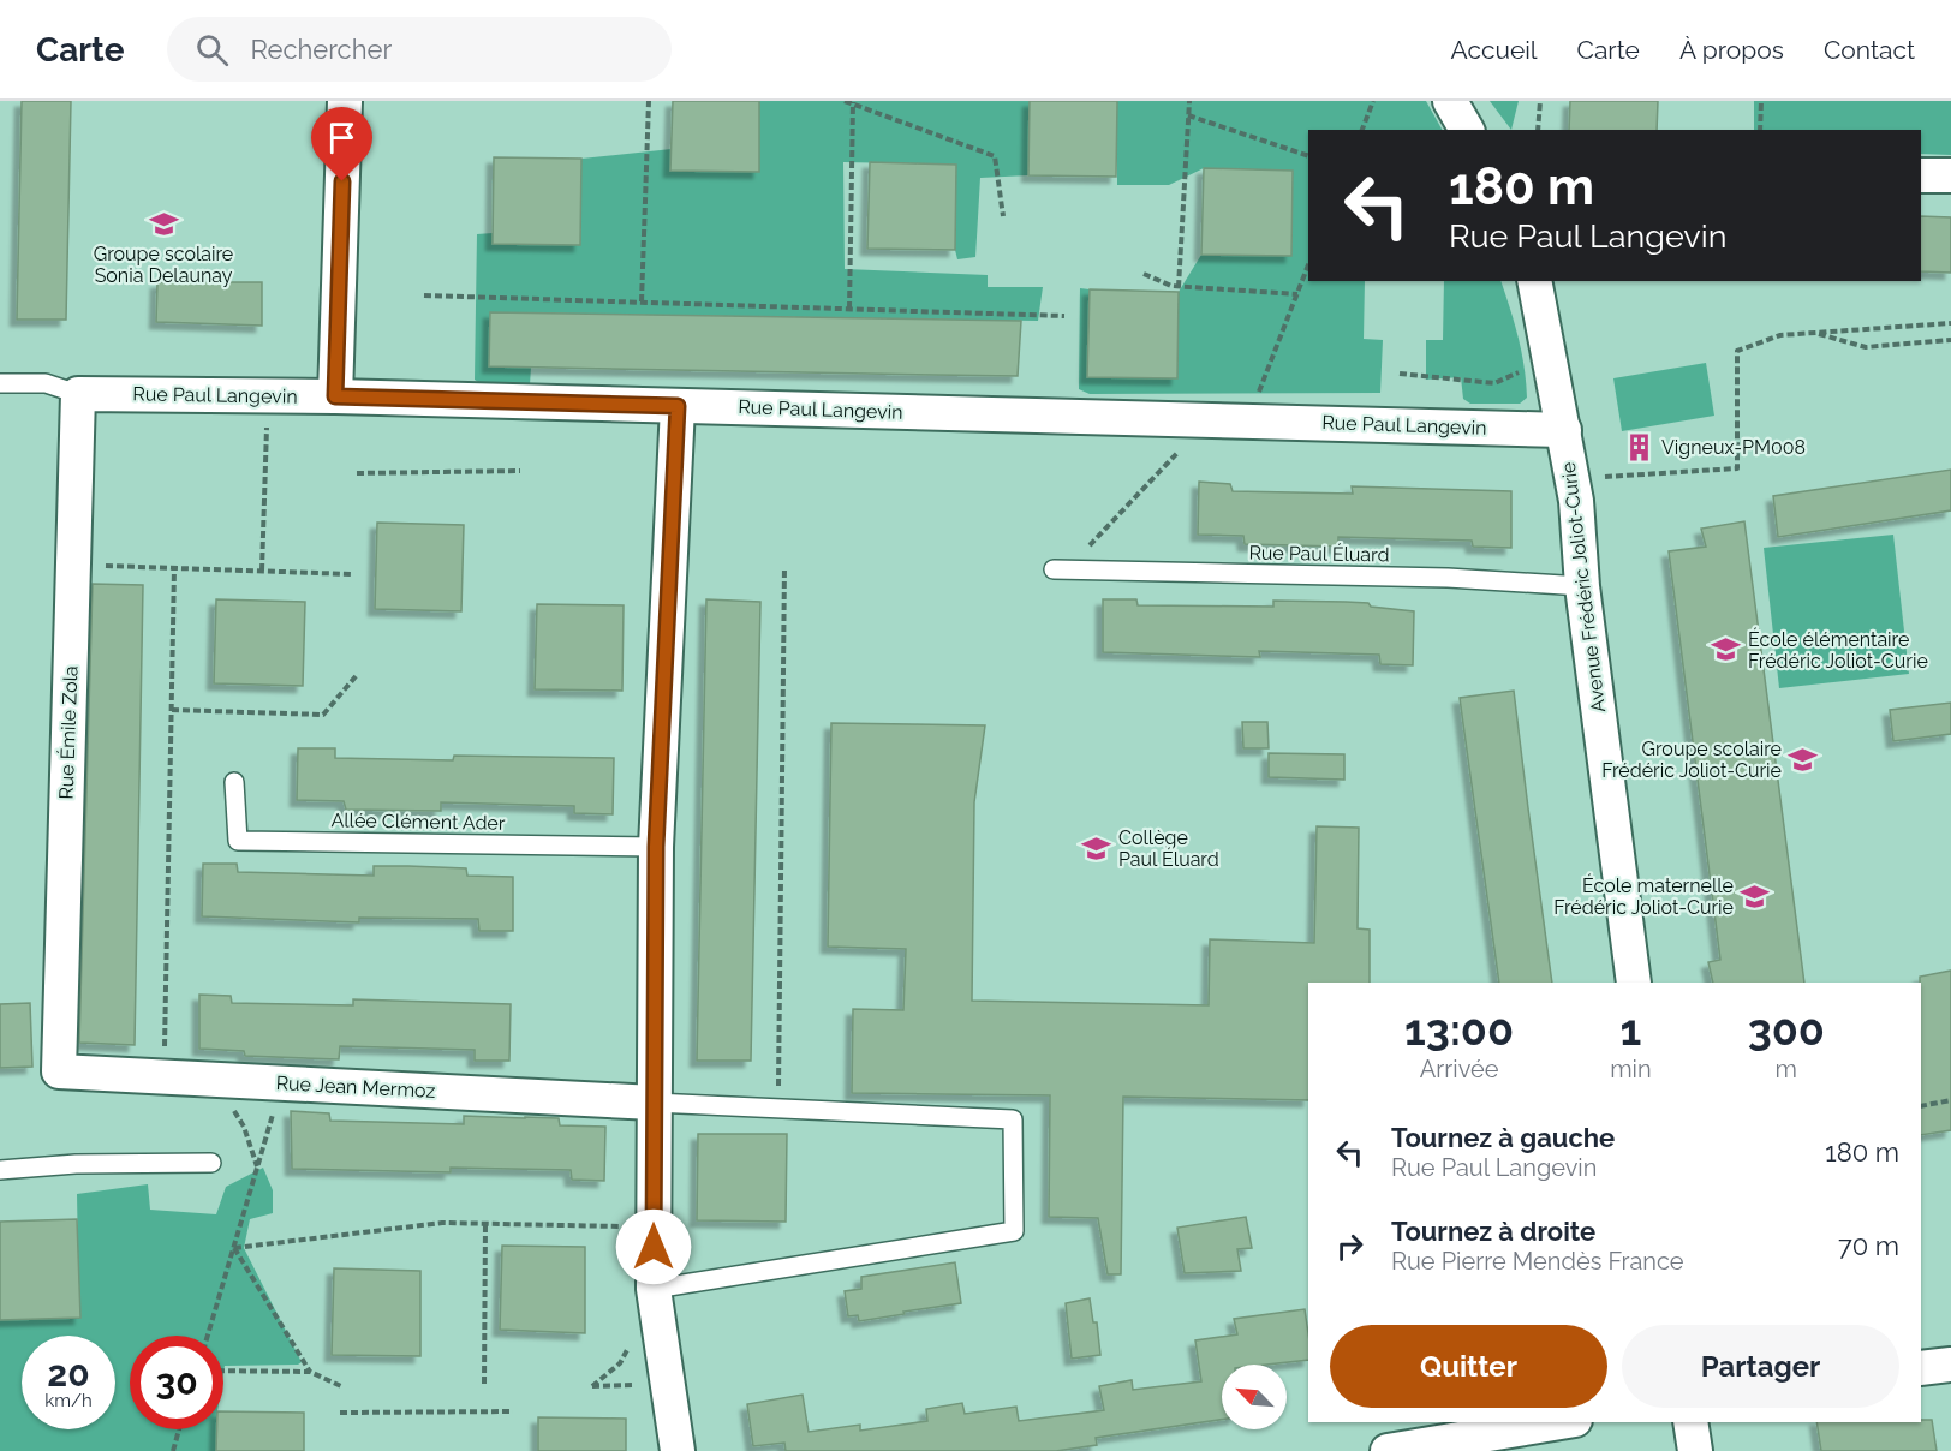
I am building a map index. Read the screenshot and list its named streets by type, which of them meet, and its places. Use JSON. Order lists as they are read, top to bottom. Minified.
{"streets":{"street":["Rue Paul Langevin","Avenue Frédéric Joliot-Curie","Rue Émile Zola","Rue Jean Mermoz"],"lane":["Rue Paul Éluard","Allée Clément Ader"]},"crossings":[["Rue Paul Langevin","Avenue Frédéric Joliot-Curie"],["Rue Paul Langevin","Rue Émile Zola"],["Rue Paul Éluard","Avenue Frédéric Joliot-Curie"],["Rue Émile Zola","Rue Jean Mermoz"]],"places":{"school or university":["Groupe scolaire Sonia Delaunay","École élémentaire Frédéric Joliot-Curie","Groupe scolaire Frédéric Joliot-Curie","Collège Paul Éluard","École maternelle Frédéric Joliot-Curie"],"building":["Vigneux-PM008"]},"north":"top left","page":{"header":"Carte","search":"Rechercher","nav":["Accueil","Carte","À propos","Contact"],"turn":["180 m","Rue Paul Langevin"],"eta":["13:00","Arrivée","1","min","300","m"],"list":[{"name":"Tournez à gauche","note":"Rue Paul Langevin","value":"180 m"},{"name":"Tournez à droite","note":"Rue Pierre Mendès France","value":"70 m"}],"buttons":["Quitter","Partager"],"speed":"20 km/h","limit":"30"}}
